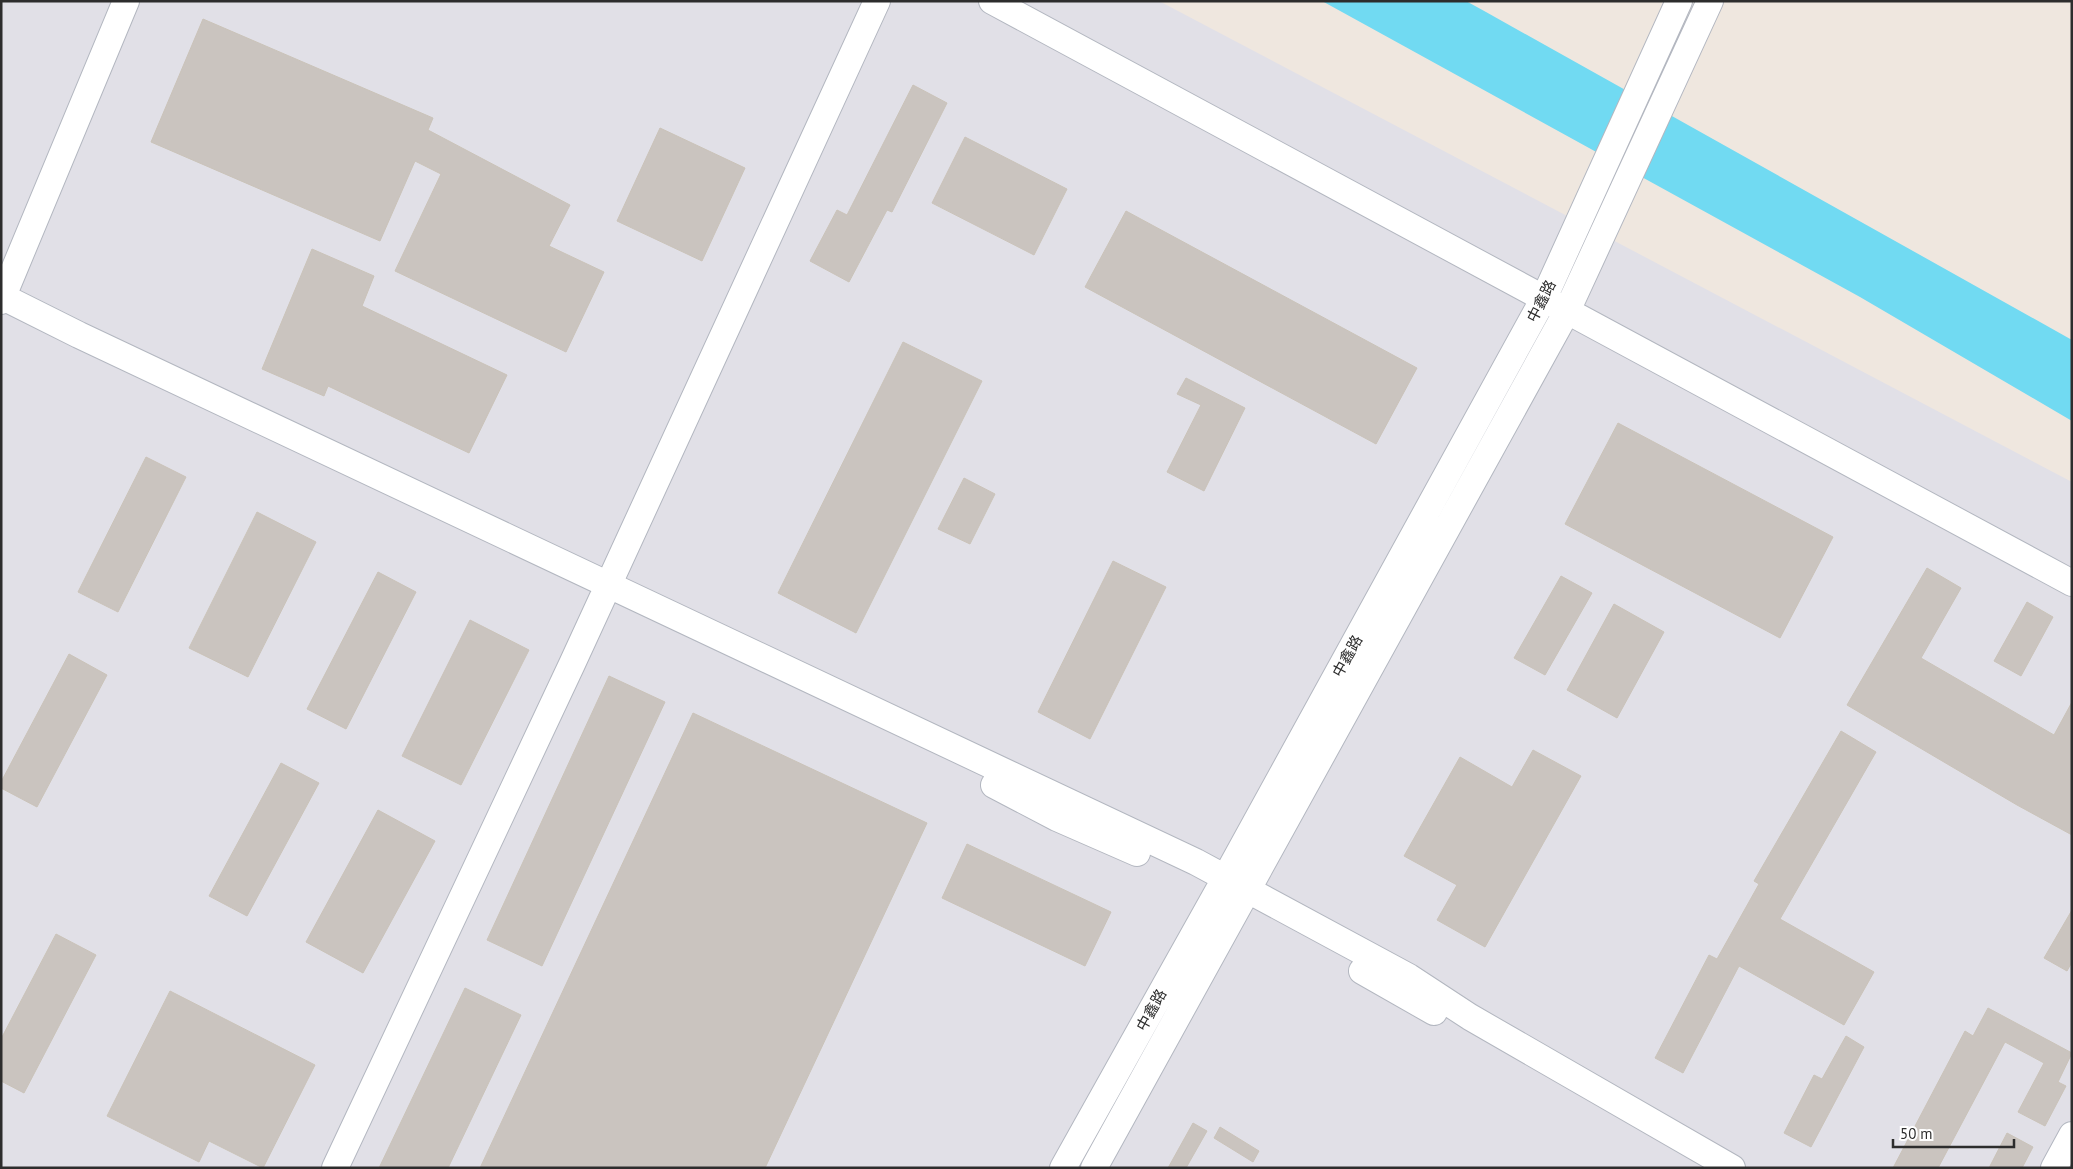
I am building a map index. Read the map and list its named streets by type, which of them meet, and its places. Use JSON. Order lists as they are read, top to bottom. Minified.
{"streets":{"street":["中鑫路"]},"scale_bar":"50 m"}
